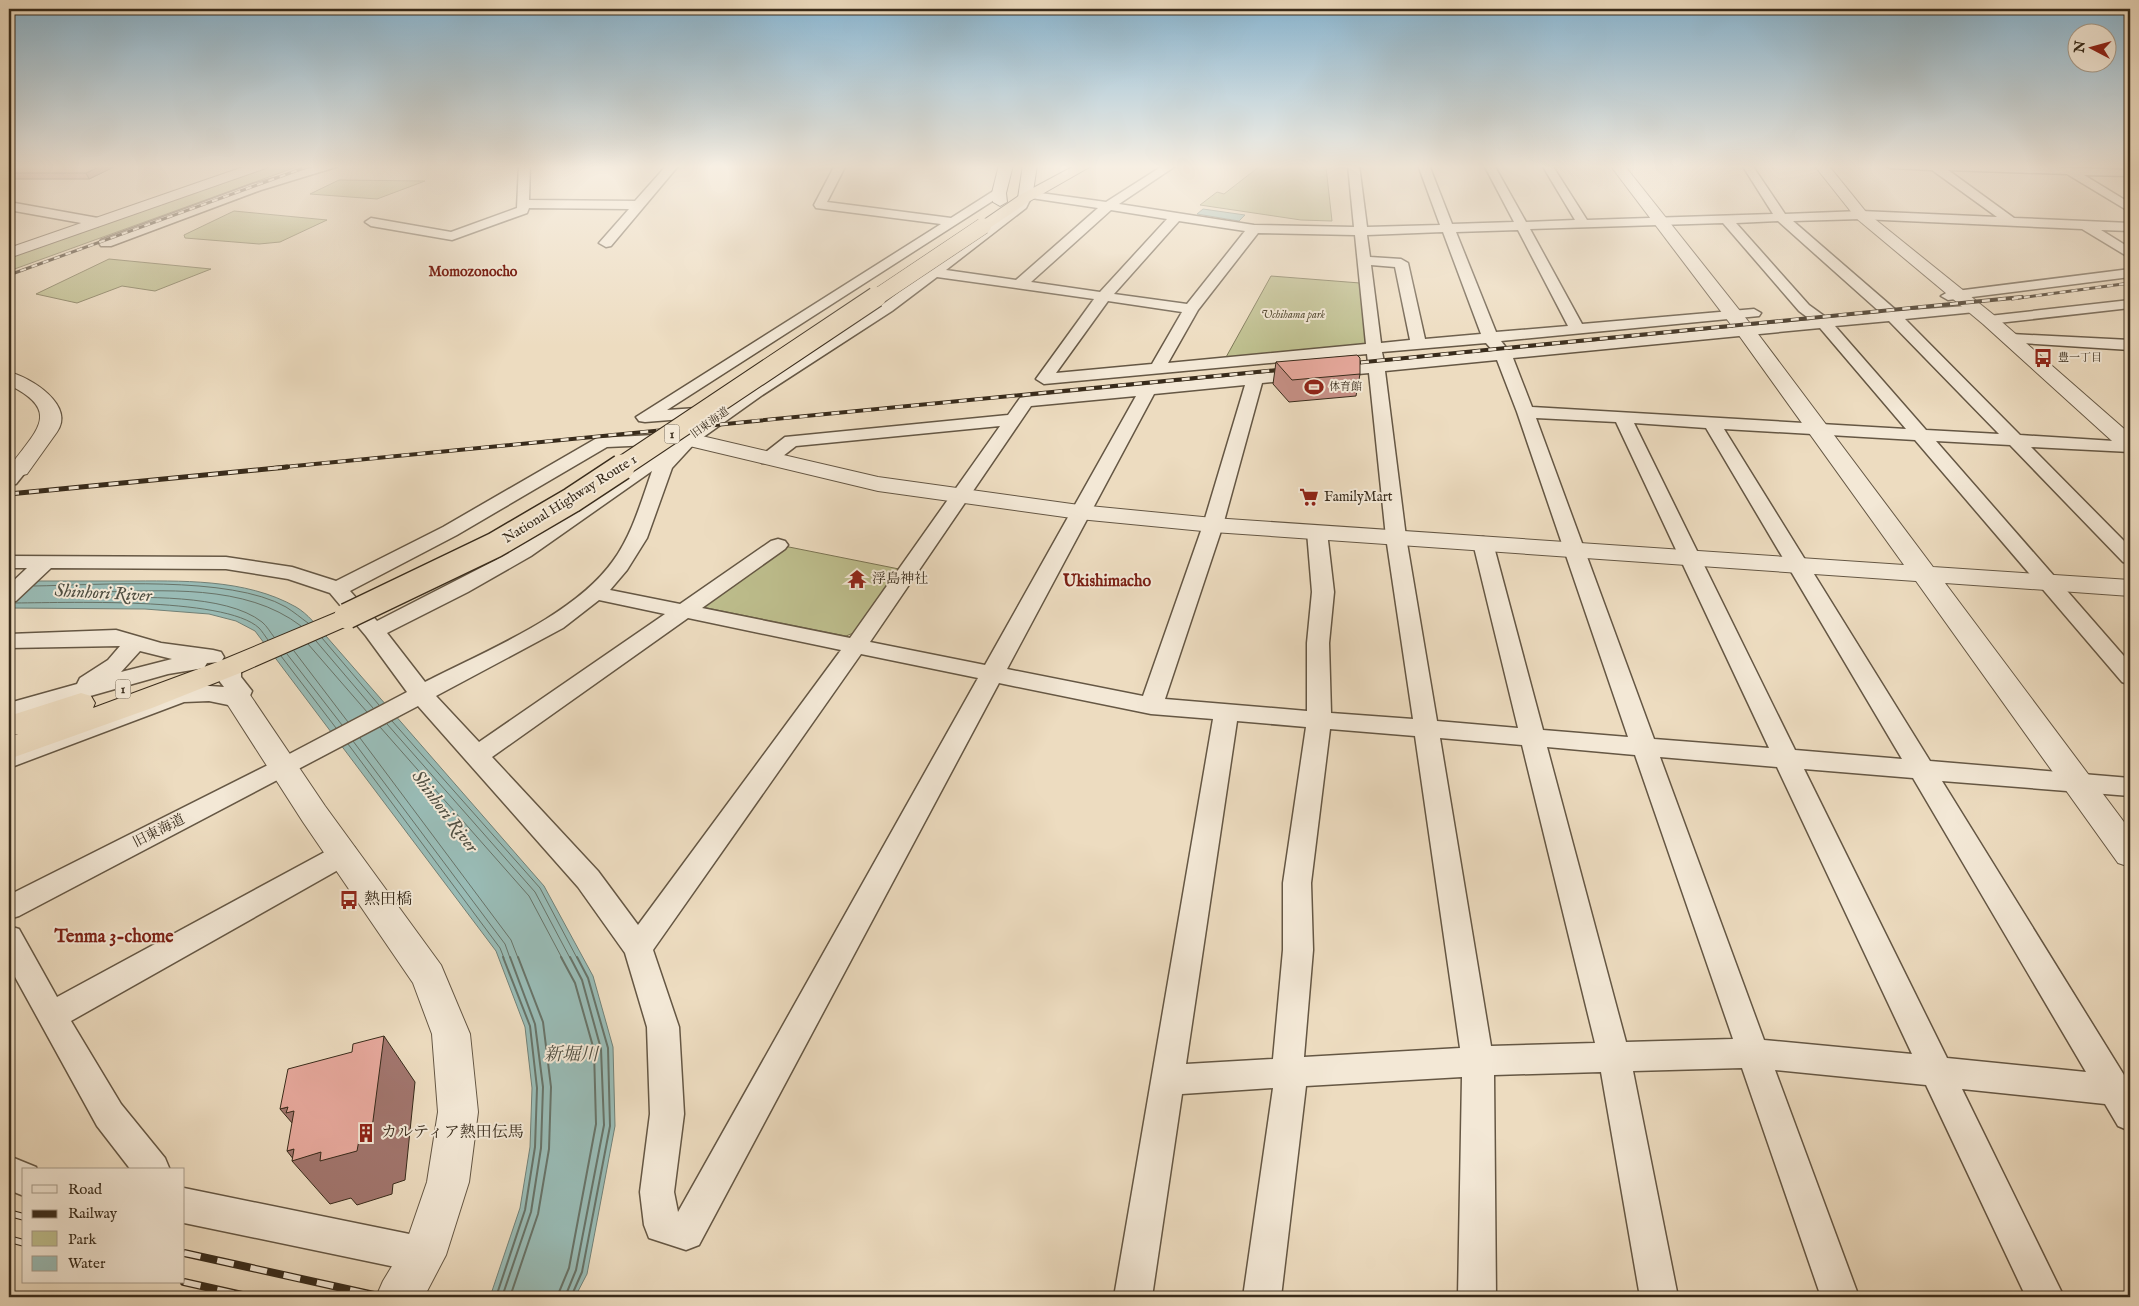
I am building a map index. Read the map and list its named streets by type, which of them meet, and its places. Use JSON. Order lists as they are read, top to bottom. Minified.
{"streets":{"highway":["1","National Highway Route 1"],"street":["旧東海道"]},"districts":["Momozonocho","Ukishimacho","Tenma 3-chome"],"water":["Shinhori River","新堀川"],"parks":["Uchihama park"],"places":{"bus stop":["豊一丁目","熱田橋"],"sports":["体育館"],"supermarket":["FamilyMart"],"temple":["浮島神社"],"building":["カルティア熱田伝馬"]},"legend":["Road","Railway","Park","Water"],"north":"left"}
